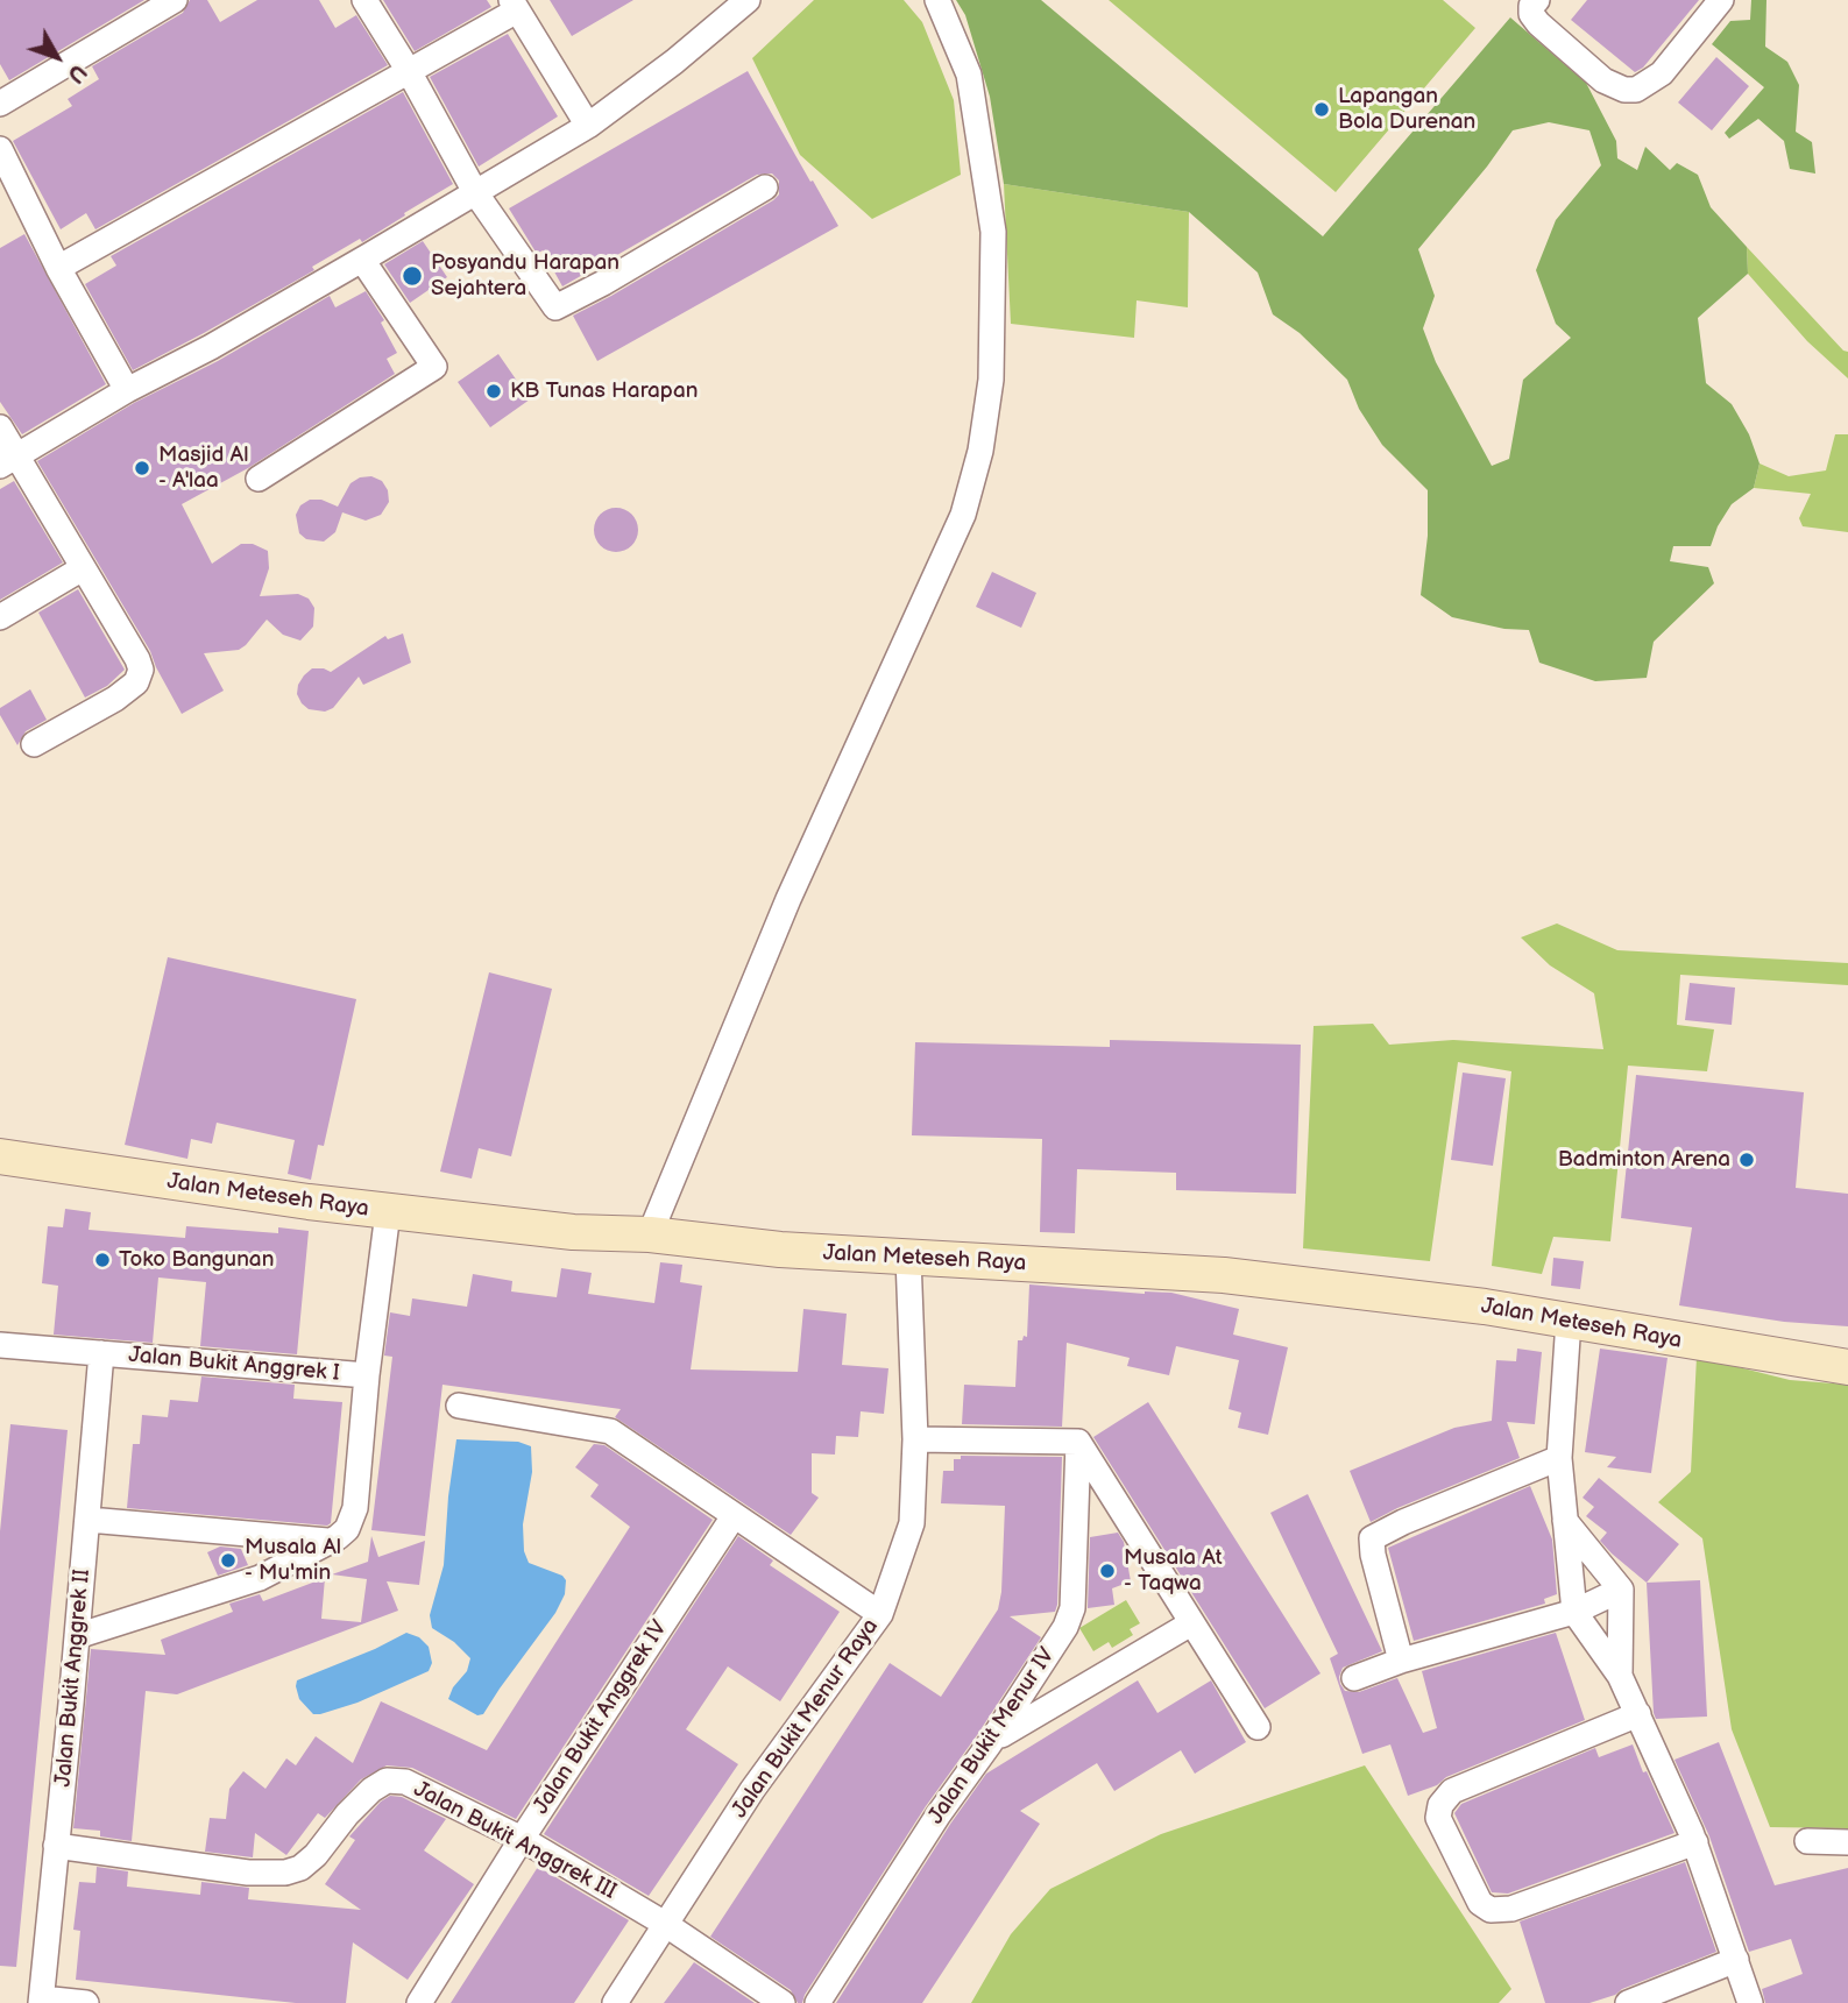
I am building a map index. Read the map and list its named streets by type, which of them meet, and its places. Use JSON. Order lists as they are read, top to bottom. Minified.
{"streets":{"main road":["Jalan Meteseh Raya"],"street":["Jalan Bukit Anggrek I","Jalan Bukit Anggrek II","Jalan Bukit Anggrek IV","Jalan Bukit Menur Raya","Jalan Bukit Menur IV","Jalan Bukit Anggrek III"]},"crossings":[["Jalan Meteseh Raya","Jalan Bukit Anggrek I"],["Jalan Meteseh Raya","Jalan Bukit Menur Raya"],["Jalan Bukit Anggrek I","Jalan Bukit Anggrek II"],["Jalan Bukit Anggrek II","Jalan Bukit Anggrek III"],["Jalan Bukit Anggrek IV","Jalan Bukit Anggrek III"],["Jalan Bukit Menur Raya","Jalan Bukit Anggrek III"]],"places":["Lapangan Bola Durenan","Posyandu Harapan Sejahtera","KB Tunas Harapan","Masjid Al - A'laa","Badminton Arena","Toko Bangunan","Musala Al - Mu'min","Musala At - Taqwa"],"north":"bottom right"}
